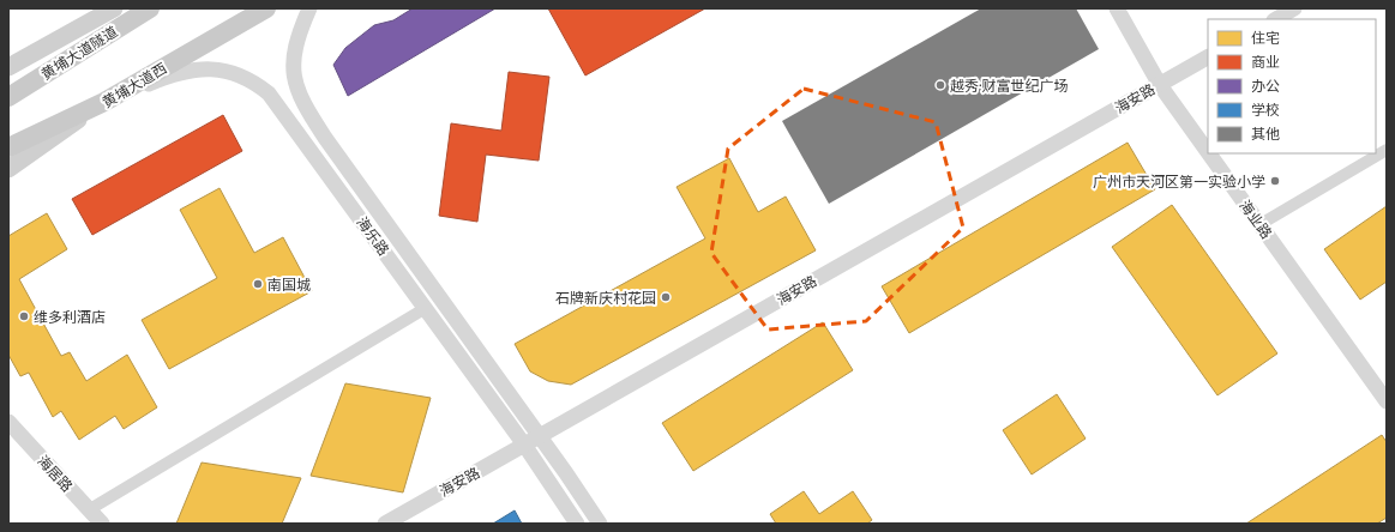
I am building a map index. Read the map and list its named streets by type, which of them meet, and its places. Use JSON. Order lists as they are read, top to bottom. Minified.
{"streets":{"main road":["黄埔大道隧道","黄埔大道西"],"street":["海安路","海业路","海乐路","海居路"]},"crossings":[["黄埔大道西","海乐路"],["海安路","海业路"],["海安路","海乐路"]],"places":["越秀·财富世纪广场","广州市天河区第一实验小学","南国城","石牌新庆村花园","维多利酒店"],"legend":["住宅","商业","办公","学校","其他"]}
